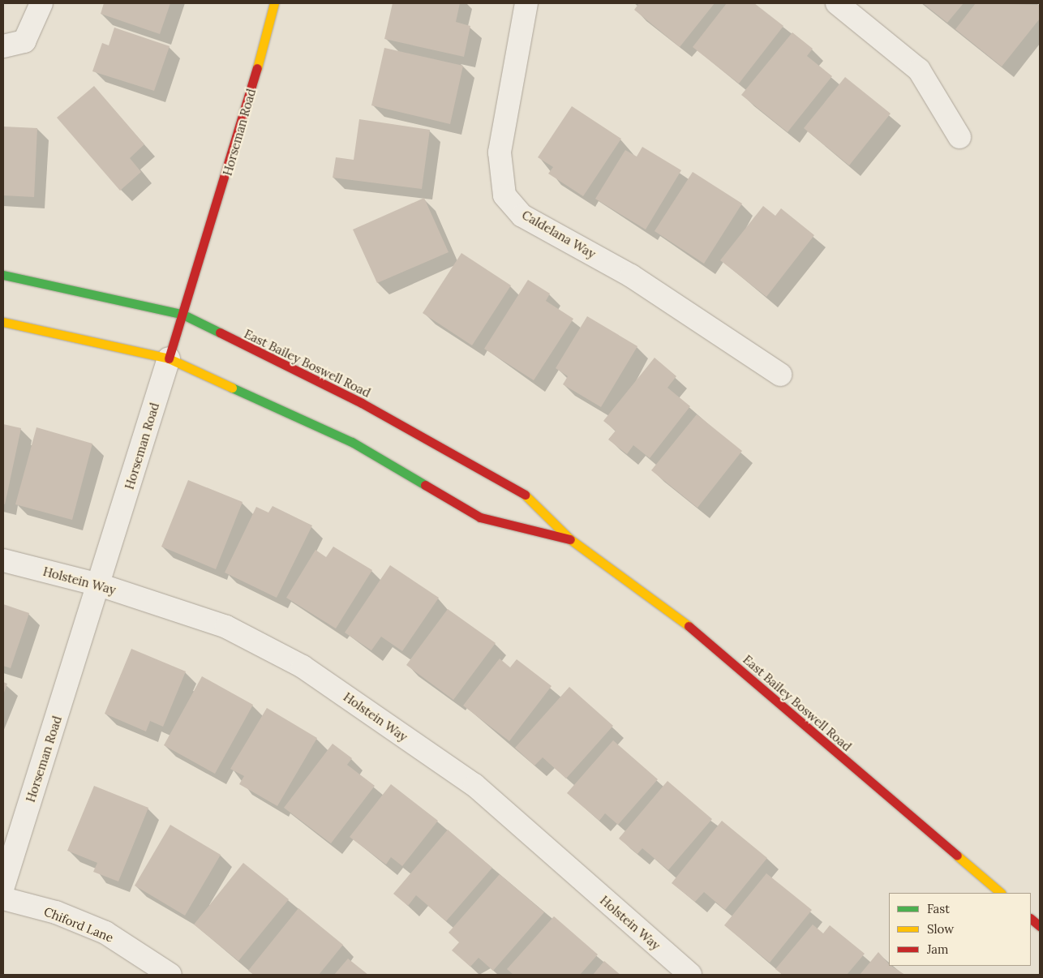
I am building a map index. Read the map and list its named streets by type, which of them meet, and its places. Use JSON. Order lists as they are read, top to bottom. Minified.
{"streets":{"street":["Horseman Road","Caldelana Way","East Bailey Boswell Road","Holstein Way","Chiford Lane"]},"crossings":[["Horseman Road","East Bailey Boswell Road"],["Horseman Road","Holstein Way"]],"legend":["Fast","Slow","Jam"]}
